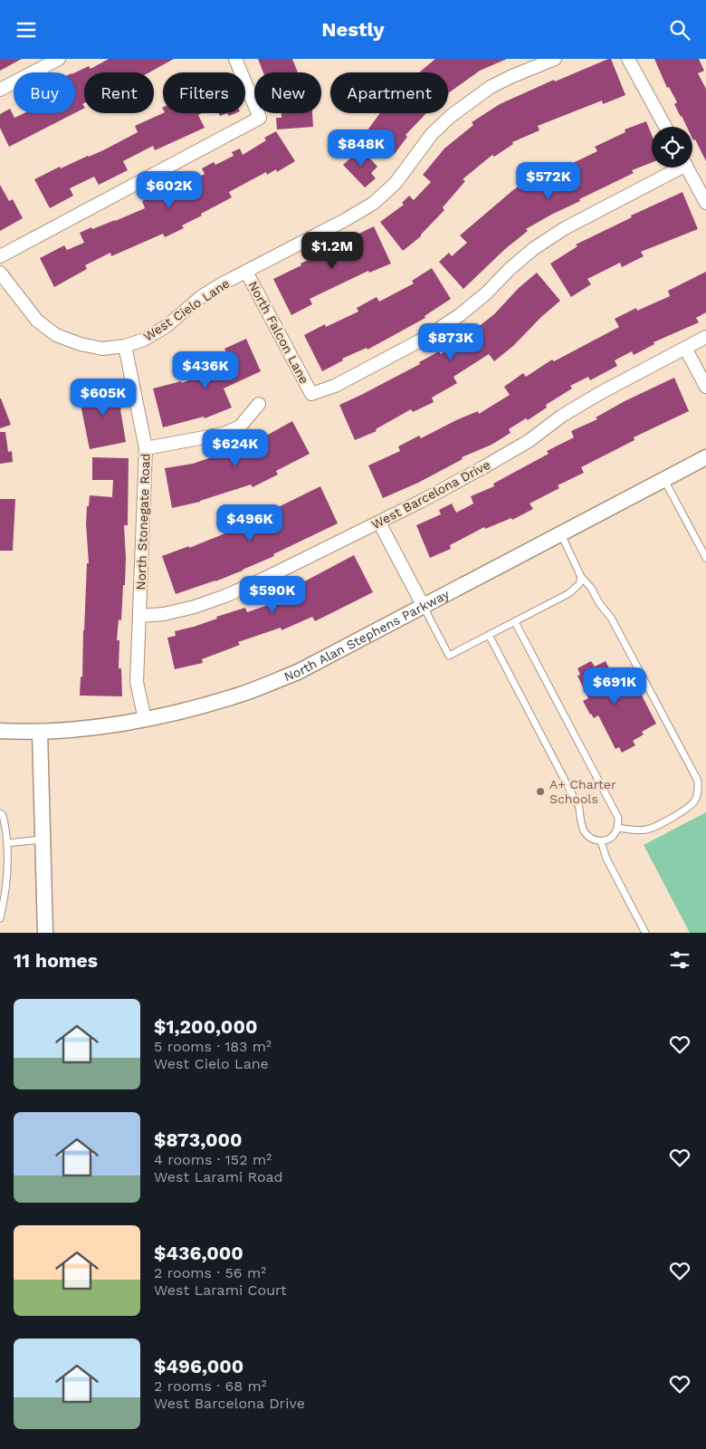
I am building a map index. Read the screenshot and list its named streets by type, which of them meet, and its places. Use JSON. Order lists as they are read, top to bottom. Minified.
{"streets":{"street":["West Cielo Lane","North Falcon Lane","West Barcelona Drive","North Stonegate Road","North Alan Stephens Parkway"]},"crossings":[["West Cielo Lane","North Falcon Lane"],["West Cielo Lane","North Stonegate Road"],["West Barcelona Drive","North Stonegate Road"],["North Stonegate Road","North Alan Stephens Parkway"]],"places":["A+ Charter Schools"],"page":{"header":"Nestly","chip":["Buy","Rent","Filters","New","Apartment"],"price":["$848K","$572K","$602K","$1.2M","$873K","$436K","$605K","$624K","$496K","$590K","$691K"],"heading":"11 homes","list":[{"name":"$1,200,000","note":"5 rooms · 183 m² · West Cielo Lane"},{"name":"$873,000","note":"4 rooms · 152 m² · West Larami Road"},{"name":"$436,000","note":"2 rooms · 56 m² · West Larami Court"},{"name":"$496,000","note":"2 rooms · 68 m² · West Barcelona Drive"}]}}
